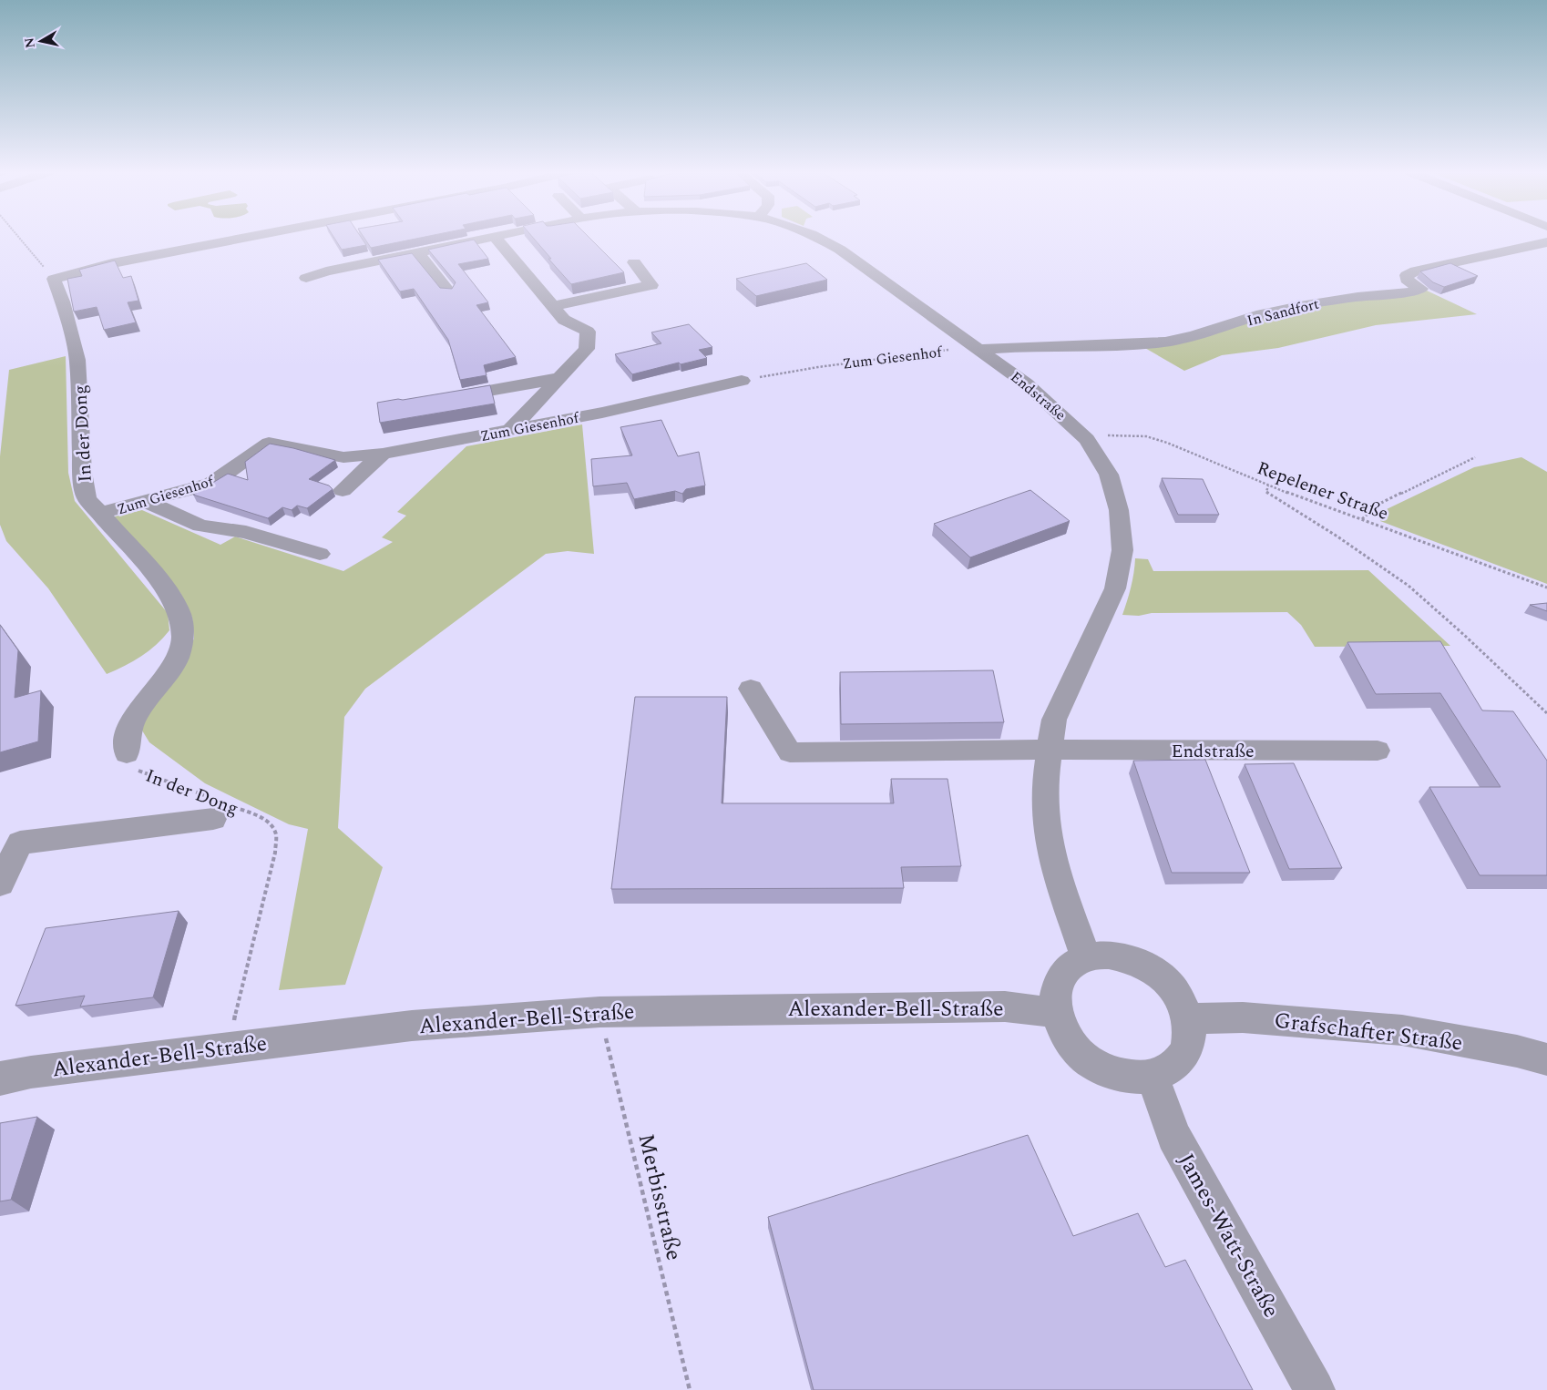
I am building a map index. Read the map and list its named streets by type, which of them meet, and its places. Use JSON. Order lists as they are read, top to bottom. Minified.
{"streets":{"street":["In Sandfort","Zum Giesenhof","Endstraße","In der Dong","Alexander-Bell-Straße","Grafschafter Straße","James-Watt-Straße"],"path":["Repelener Straße","Merbisstraße"]},"crossings":[["In Sandfort","Zum Giesenhof"],["In Sandfort","Endstraße"],["Zum Giesenhof","Endstraße"],["Zum Giesenhof","In der Dong"],["Endstraße","Repelener Straße"],["Endstraße","Alexander-Bell-Straße"],["Endstraße","Grafschafter Straße"],["Endstraße","James-Watt-Straße"],["In der Dong","Alexander-Bell-Straße"],["Alexander-Bell-Straße","Grafschafter Straße"],["Alexander-Bell-Straße","Merbisstraße"],["Alexander-Bell-Straße","James-Watt-Straße"],["Grafschafter Straße","James-Watt-Straße"]],"north":"left"}
